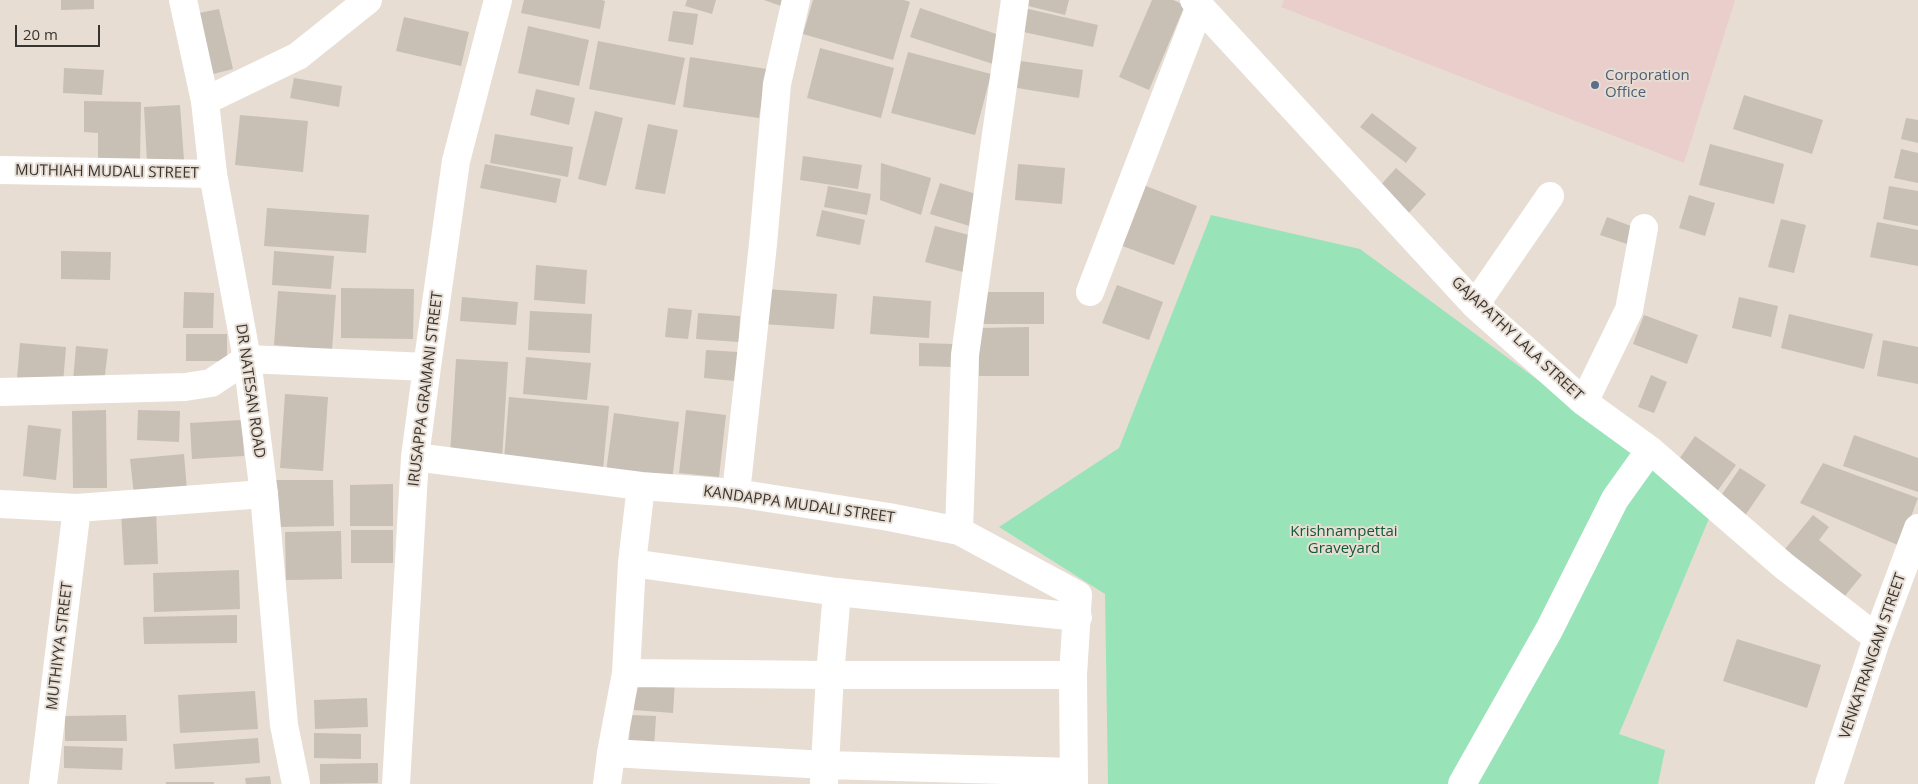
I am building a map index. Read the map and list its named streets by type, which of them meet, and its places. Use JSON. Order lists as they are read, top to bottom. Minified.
{"streets":{"street":["MUTHIAH MUDALI STREET","GAJAPATHY LALA STREET","IRUSAPPA GRAMANI STREET","DR NATESAN ROAD","KANDAPPA MUDALI STREET","MUTHIYYA STREET","VENKATRANGAM STREET"]},"crossings":[["MUTHIAH MUDALI STREET","DR NATESAN ROAD"],["GAJAPATHY LALA STREET","VENKATRANGAM STREET"],["IRUSAPPA GRAMANI STREET","KANDAPPA MUDALI STREET"]],"parks":["Krishnampettai Graveyard"],"places":["Corporation Office"],"scale_bar":"20 m"}
